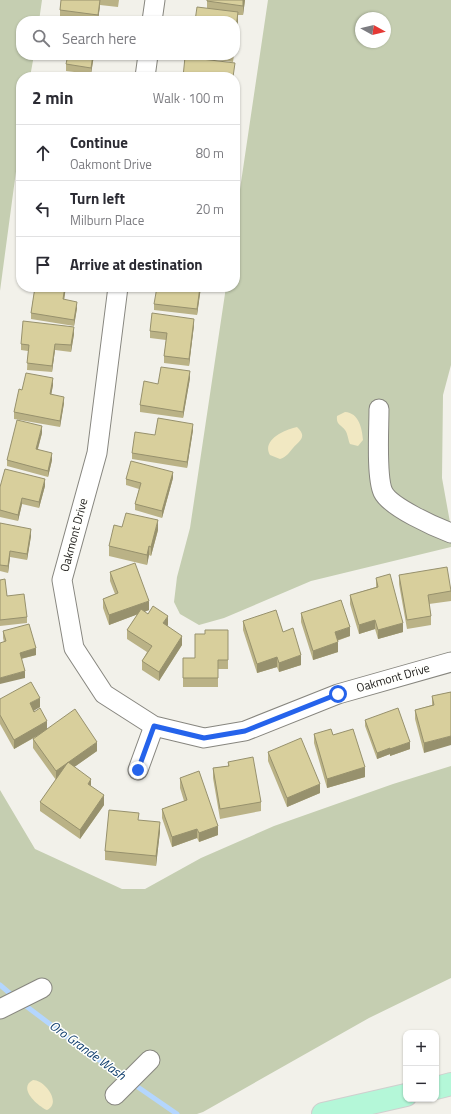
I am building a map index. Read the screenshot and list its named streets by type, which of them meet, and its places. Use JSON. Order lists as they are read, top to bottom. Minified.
{"streets":{"street":["Oakmont Drive"]},"water":["Oro Grande Wash"],"north":"right","page":{"search":"Search here","heading":["2 min","Walk · 100 m"],"list":[["Continue","Oakmont Drive","80 m"],["Turn left","Milburn Place","20 m"],"Arrive at destination"],"map_buttons":["+","−"]}}
